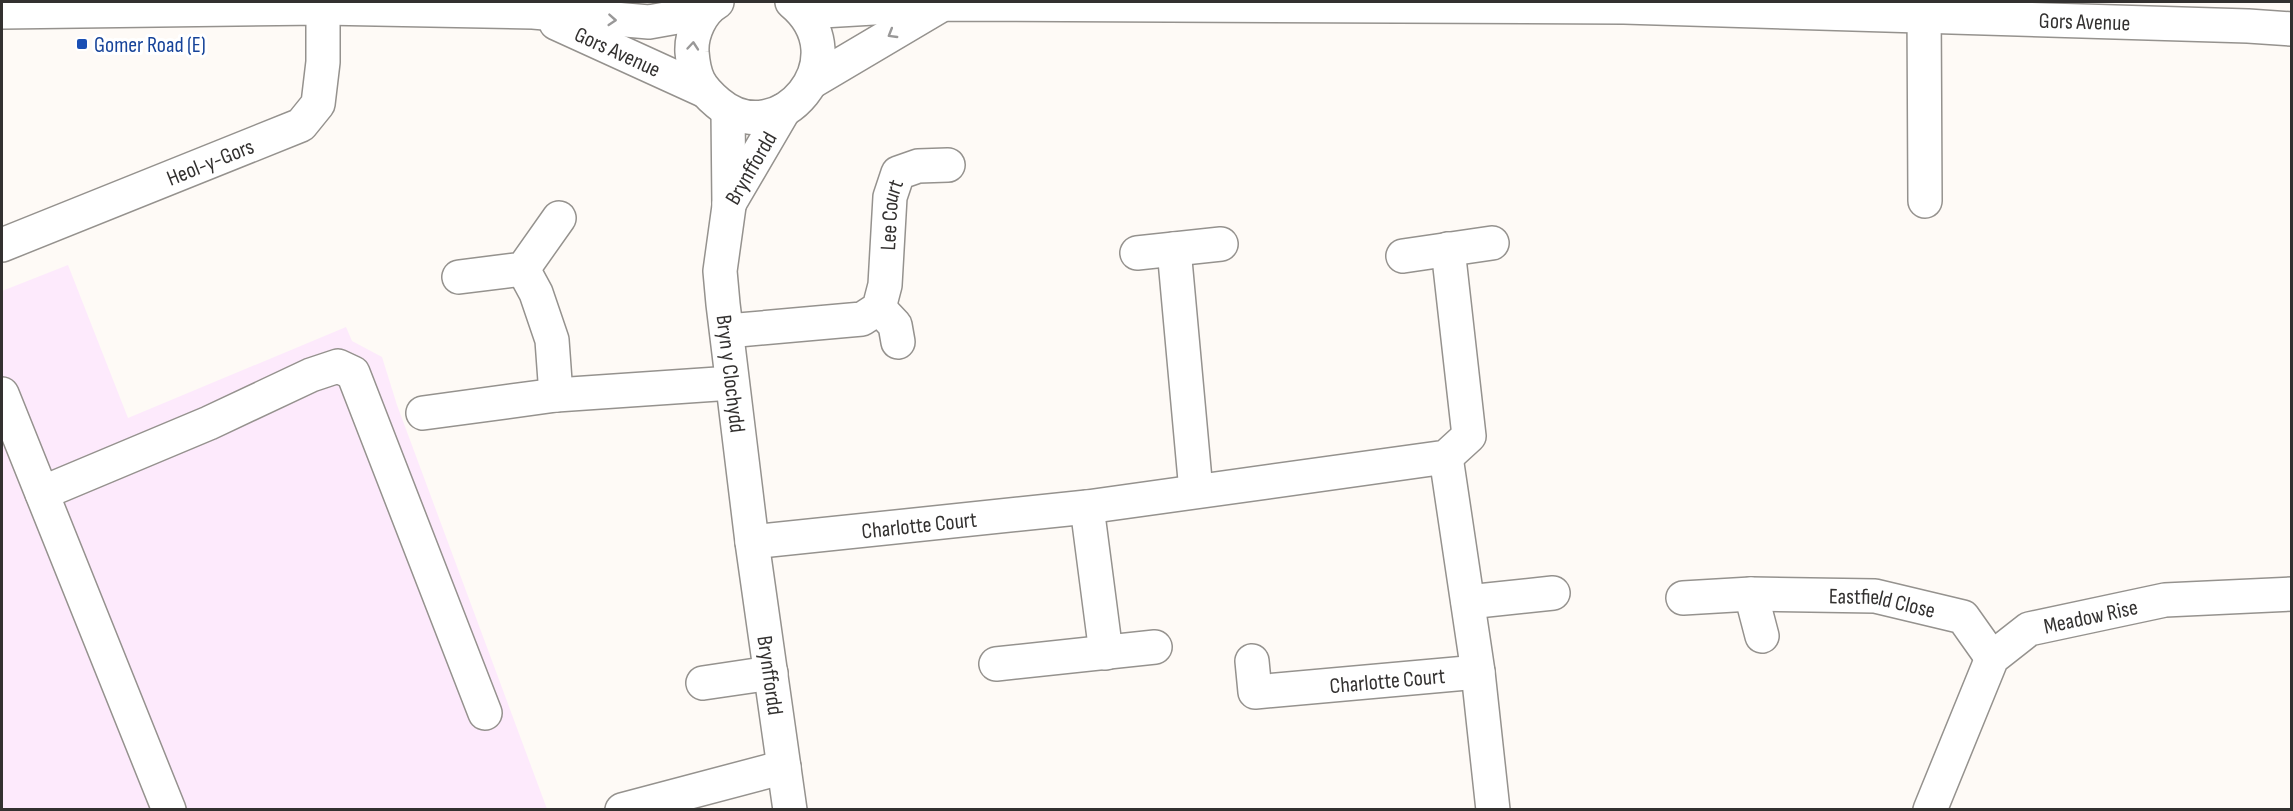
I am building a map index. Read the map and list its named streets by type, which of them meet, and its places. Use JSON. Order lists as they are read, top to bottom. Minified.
{"streets":{"street":["Gors Avenue","Brynffordd","Heol-y-Gors","Lee Court","Bryn y Clochydd","Charlotte Court","Eastfield Close","Meadow Rise"]},"crossings":[["Gors Avenue","Heol-y-Gors"],["Brynffordd","Bryn y Clochydd"],["Brynffordd","Charlotte Court"],["Bryn y Clochydd","Charlotte Court"],["Eastfield Close","Meadow Rise"]],"places":{"transit":["Gomer Road (E)"]}}
